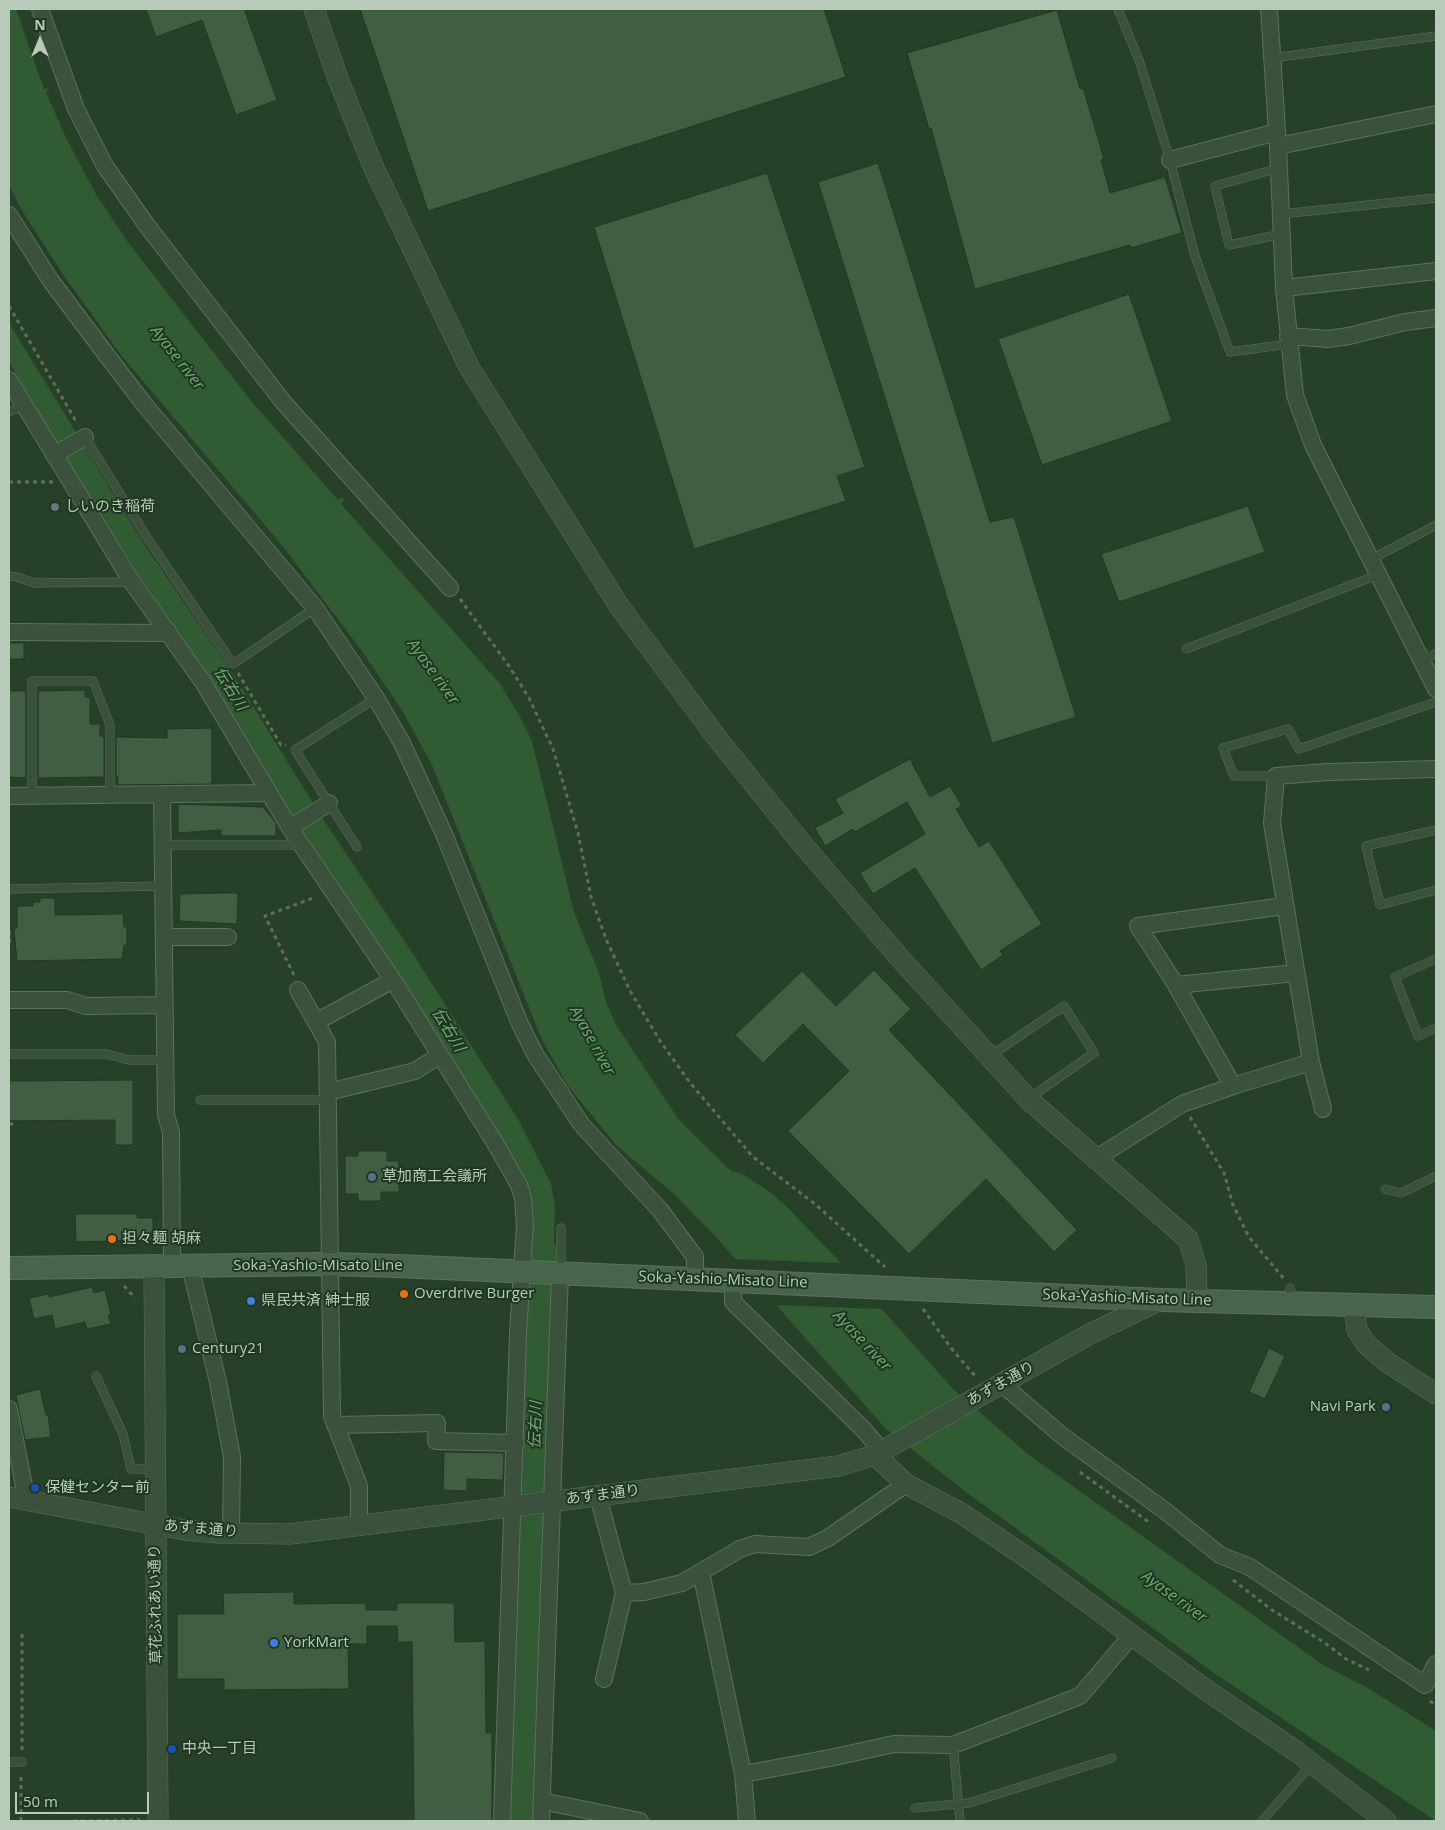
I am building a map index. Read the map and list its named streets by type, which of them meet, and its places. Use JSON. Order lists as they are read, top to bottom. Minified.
{"streets":{"main road":["Soka-Yashio-Misato Line"],"street":["あずま通り","草花ふれあい通り"]},"crossings":[["Soka-Yashio-Misato Line","あずま通り"],["Soka-Yashio-Misato Line","草花ふれあい通り"],["あずま通り","草花ふれあい通り"]],"water":["Ayase river","伝右川"],"places":["しいのき稲荷","草加商工会議所","担々麺 胡麻","Overdrive Burger","県民共済 紳士服","Century21","Navi Park","保健センター前","YorkMart","中央一丁目"],"scale_bar":"50 m","north":"top"}
